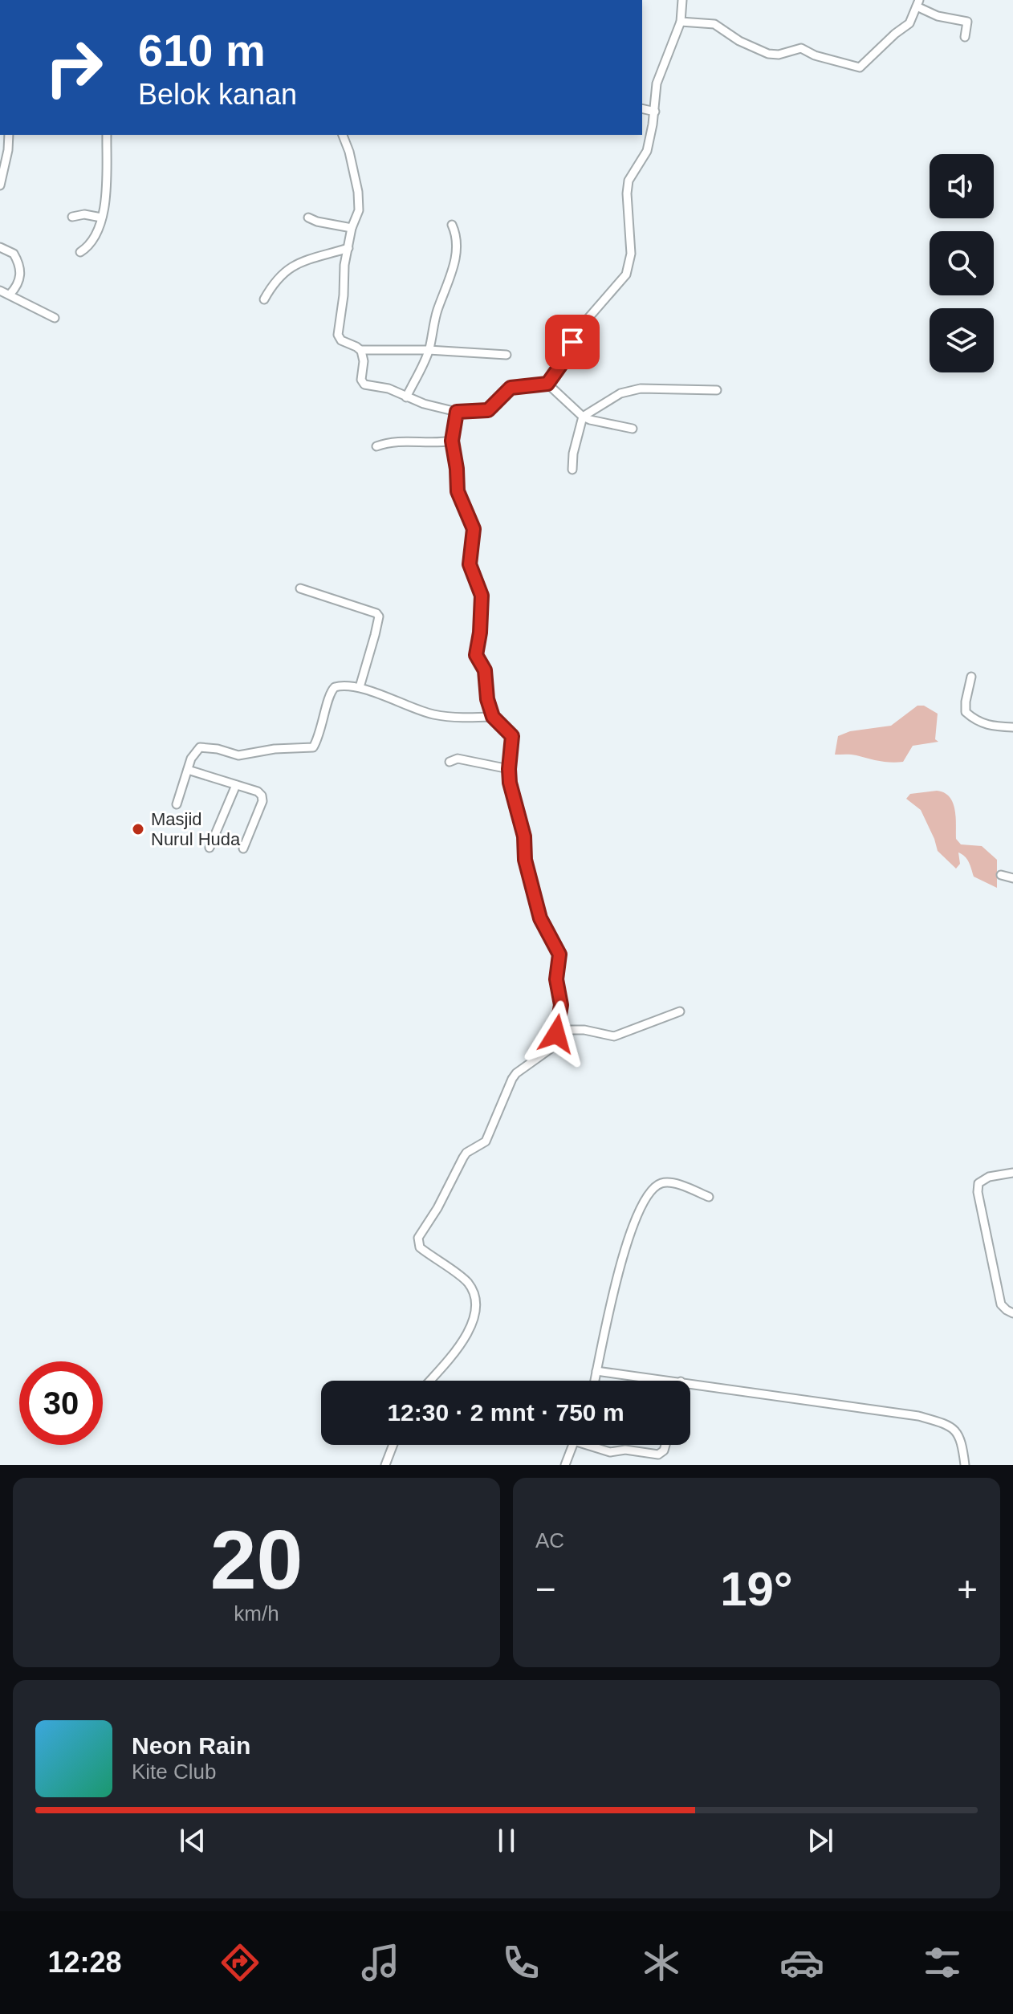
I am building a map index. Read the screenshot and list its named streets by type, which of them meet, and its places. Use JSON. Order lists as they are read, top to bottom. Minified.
{"places":["Masjid Nurul Huda"],"page":{"turn":["610 m","Belok kanan"],"limit":"30","trip":"12:30 · 2 mnt · 750 m","tile":[["20","km/h"],"AC"],"heat":["−","19°","+"],"song":["Neon Rain","Kite Club"],"tabs":"12:28"}}
